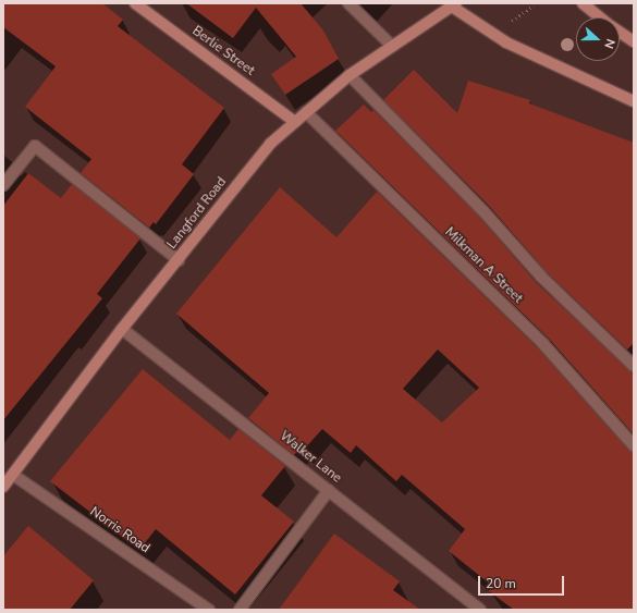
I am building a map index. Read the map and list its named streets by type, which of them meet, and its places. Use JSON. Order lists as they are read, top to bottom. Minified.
{"streets":{"street":["Berlie Street","Langford Road","Milkman A Street","Walker Lane","Norris Road"]},"crossings":[["Berlie Street","Langford Road"],["Langford Road","Milkman A Street"],["Langford Road","Walker Lane"],["Langford Road","Norris Road"]],"scale_bar":"20 m","north":"right"}
